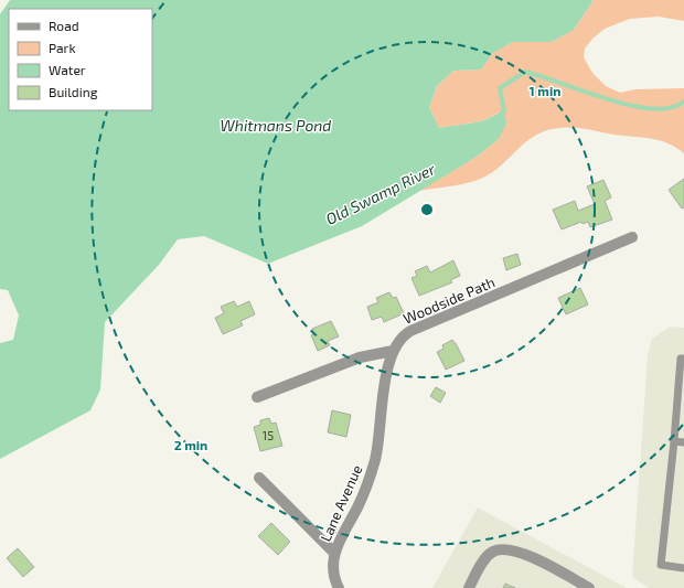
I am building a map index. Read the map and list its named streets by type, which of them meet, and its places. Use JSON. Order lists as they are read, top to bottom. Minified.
{"streets":{"street":["Woodside Path","Lane Avenue"]},"crossings":[["Woodside Path","Lane Avenue"]],"water":["Whitmans Pond","Old Swamp River"],"house_numbers":["15"],"legend":["Road","Park","Water","Building"],"rings":["1 min","2 min"]}
